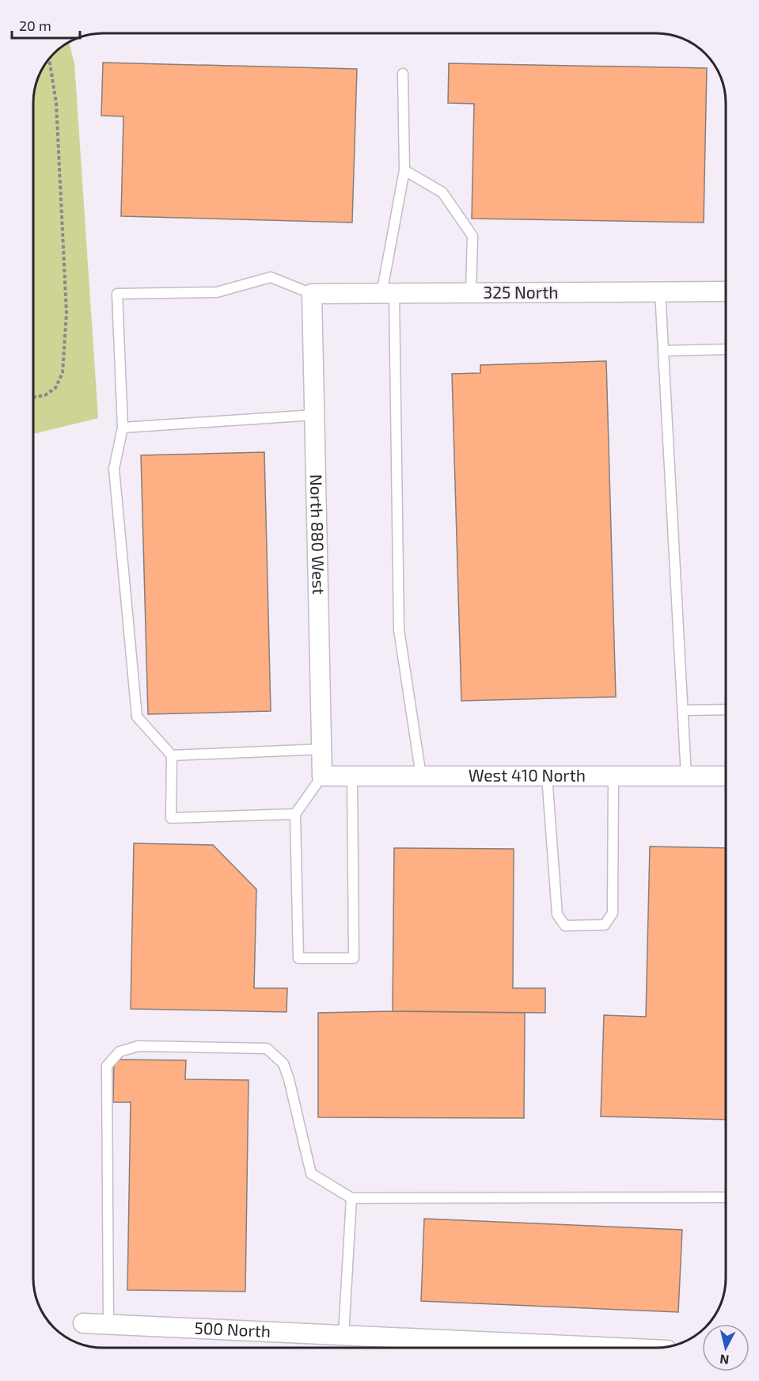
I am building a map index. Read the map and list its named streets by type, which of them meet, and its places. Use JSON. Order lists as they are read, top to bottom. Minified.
{"streets":{"street":["325 North","North 880 West","West 410 North","500 North"]},"crossings":[["325 North","North 880 West"],["North 880 West","West 410 North"]],"scale_bar":"20 m","north":"bottom"}
